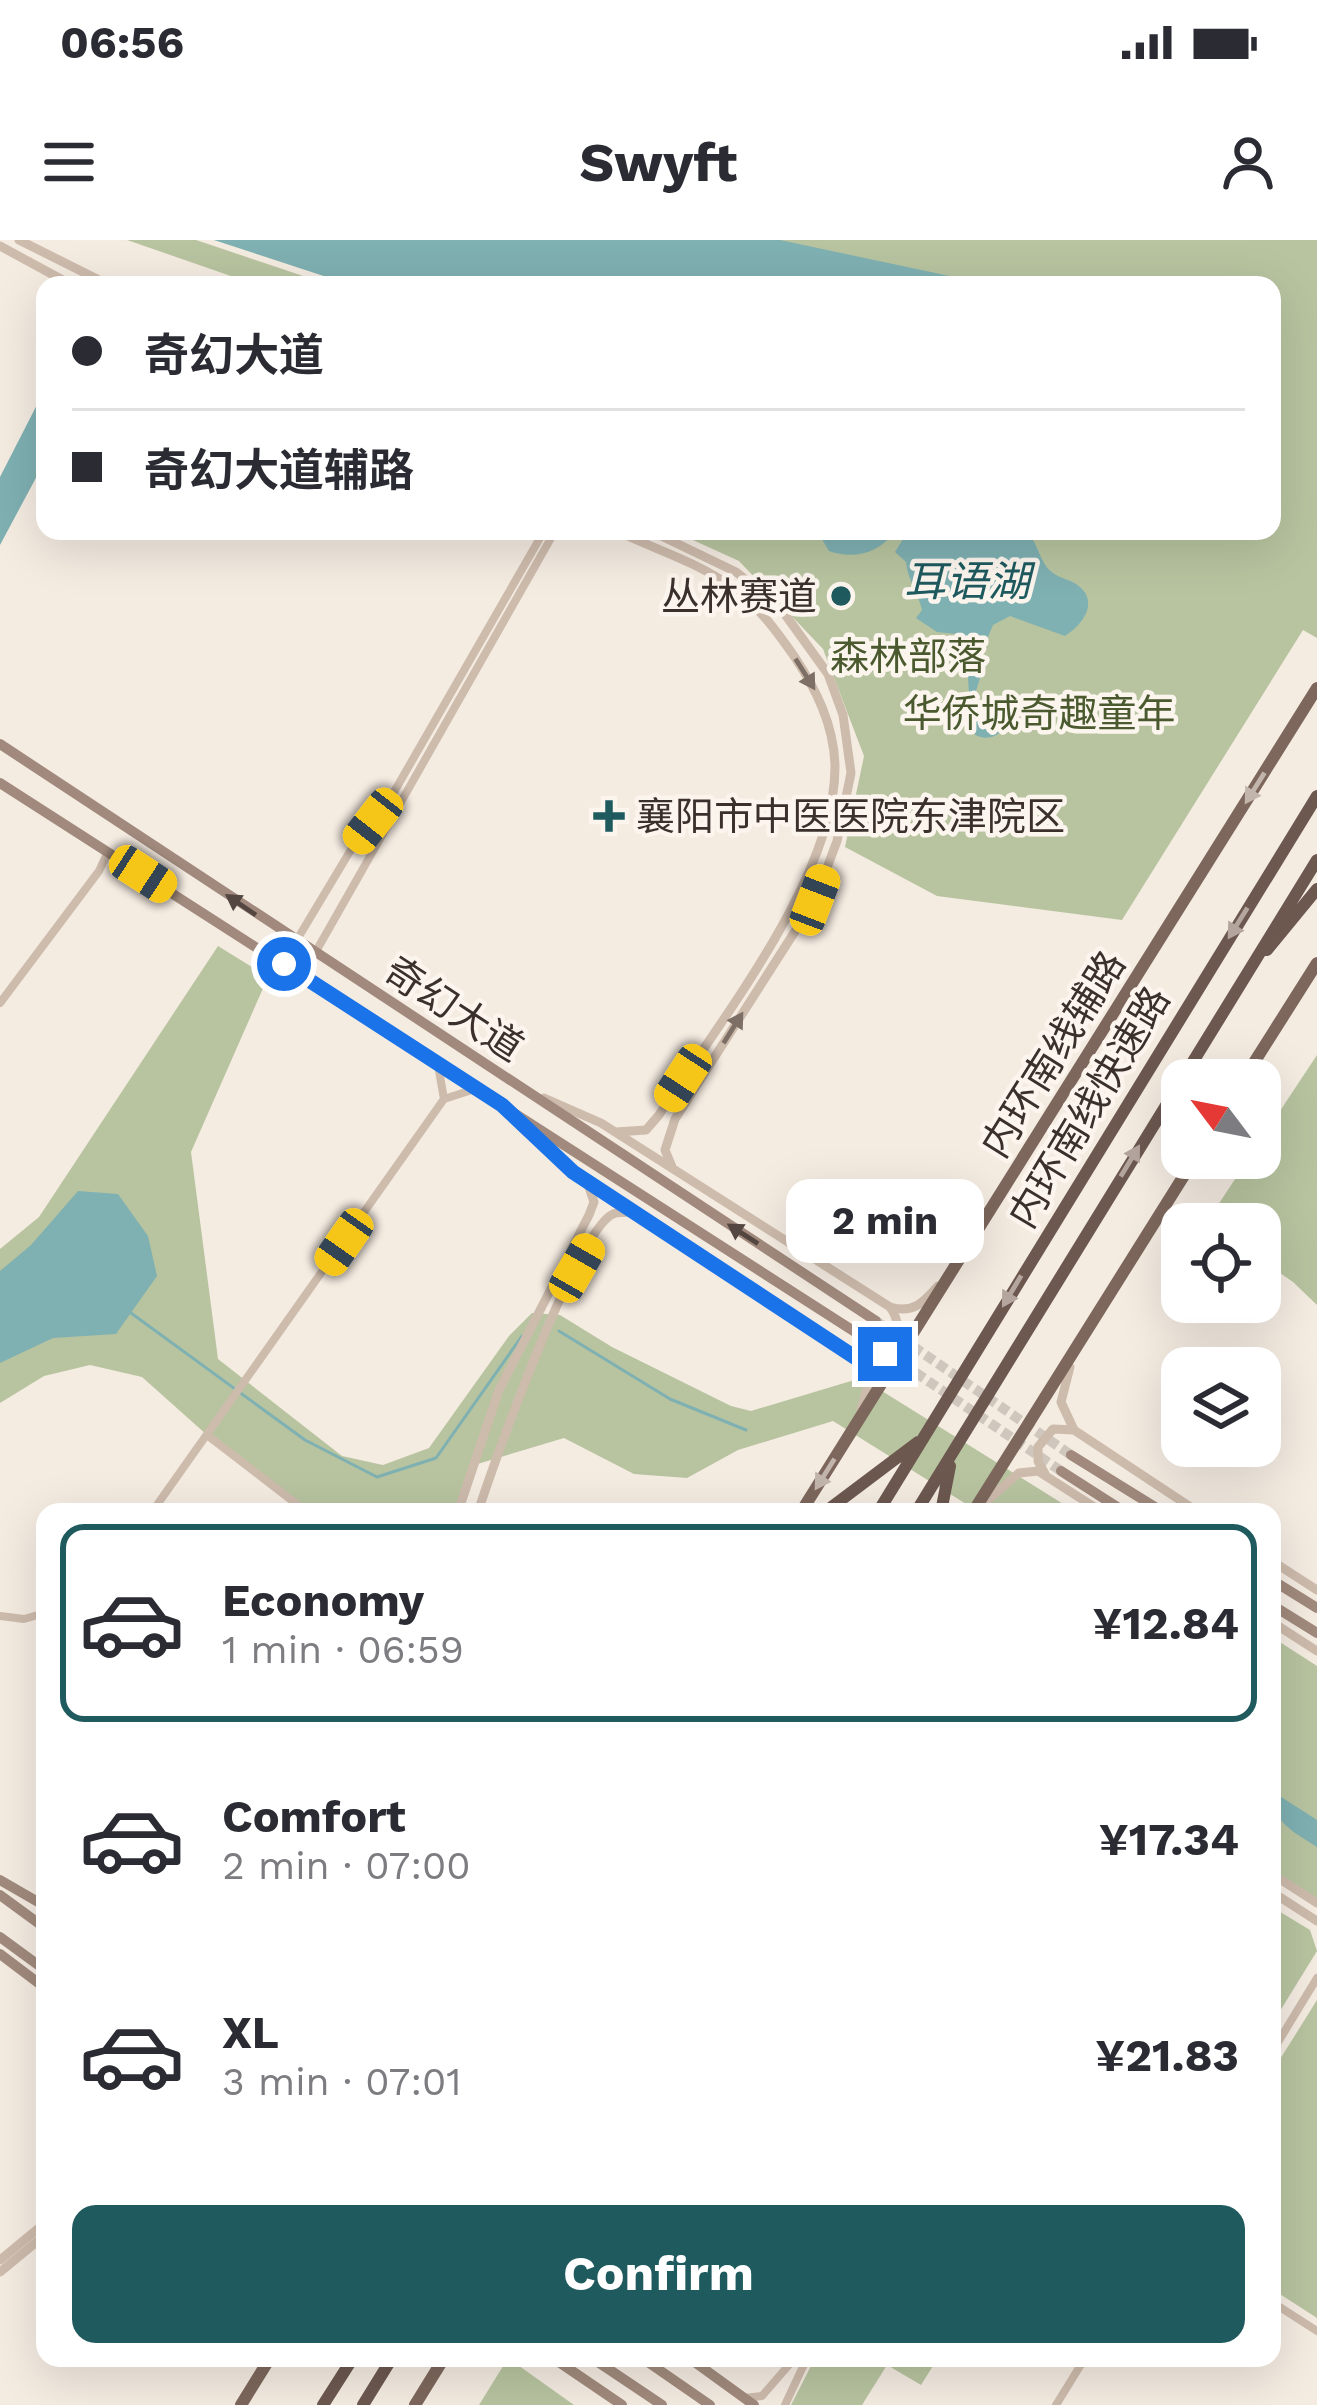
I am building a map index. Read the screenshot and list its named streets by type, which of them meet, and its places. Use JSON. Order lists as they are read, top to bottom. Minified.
{"streets":{"highway":["内环南线快速路"],"main road":["奇幻大道","内环南线辅路"]},"one_way":["内环南线辅路"],"water":["耳语湖"],"parks":["森林部落","华侨城奇趣童年"],"places":{"other":["丛林赛道"],"health":["襄阳市中医医院东津院区"]},"north":"top left","page":{"status":"06:56","header":"Swyft","banner":["奇幻大道","奇幻大道辅路"],"bubble":"2 min","list":[{"name":"Economy","note":"1 min · 06:59","value":"¥12.84"},{"name":"Comfort","note":"2 min · 07:00","value":"¥17.34"},{"name":"XL","note":"3 min · 07:01","value":"¥21.83"}],"buttons":"Confirm"}}
